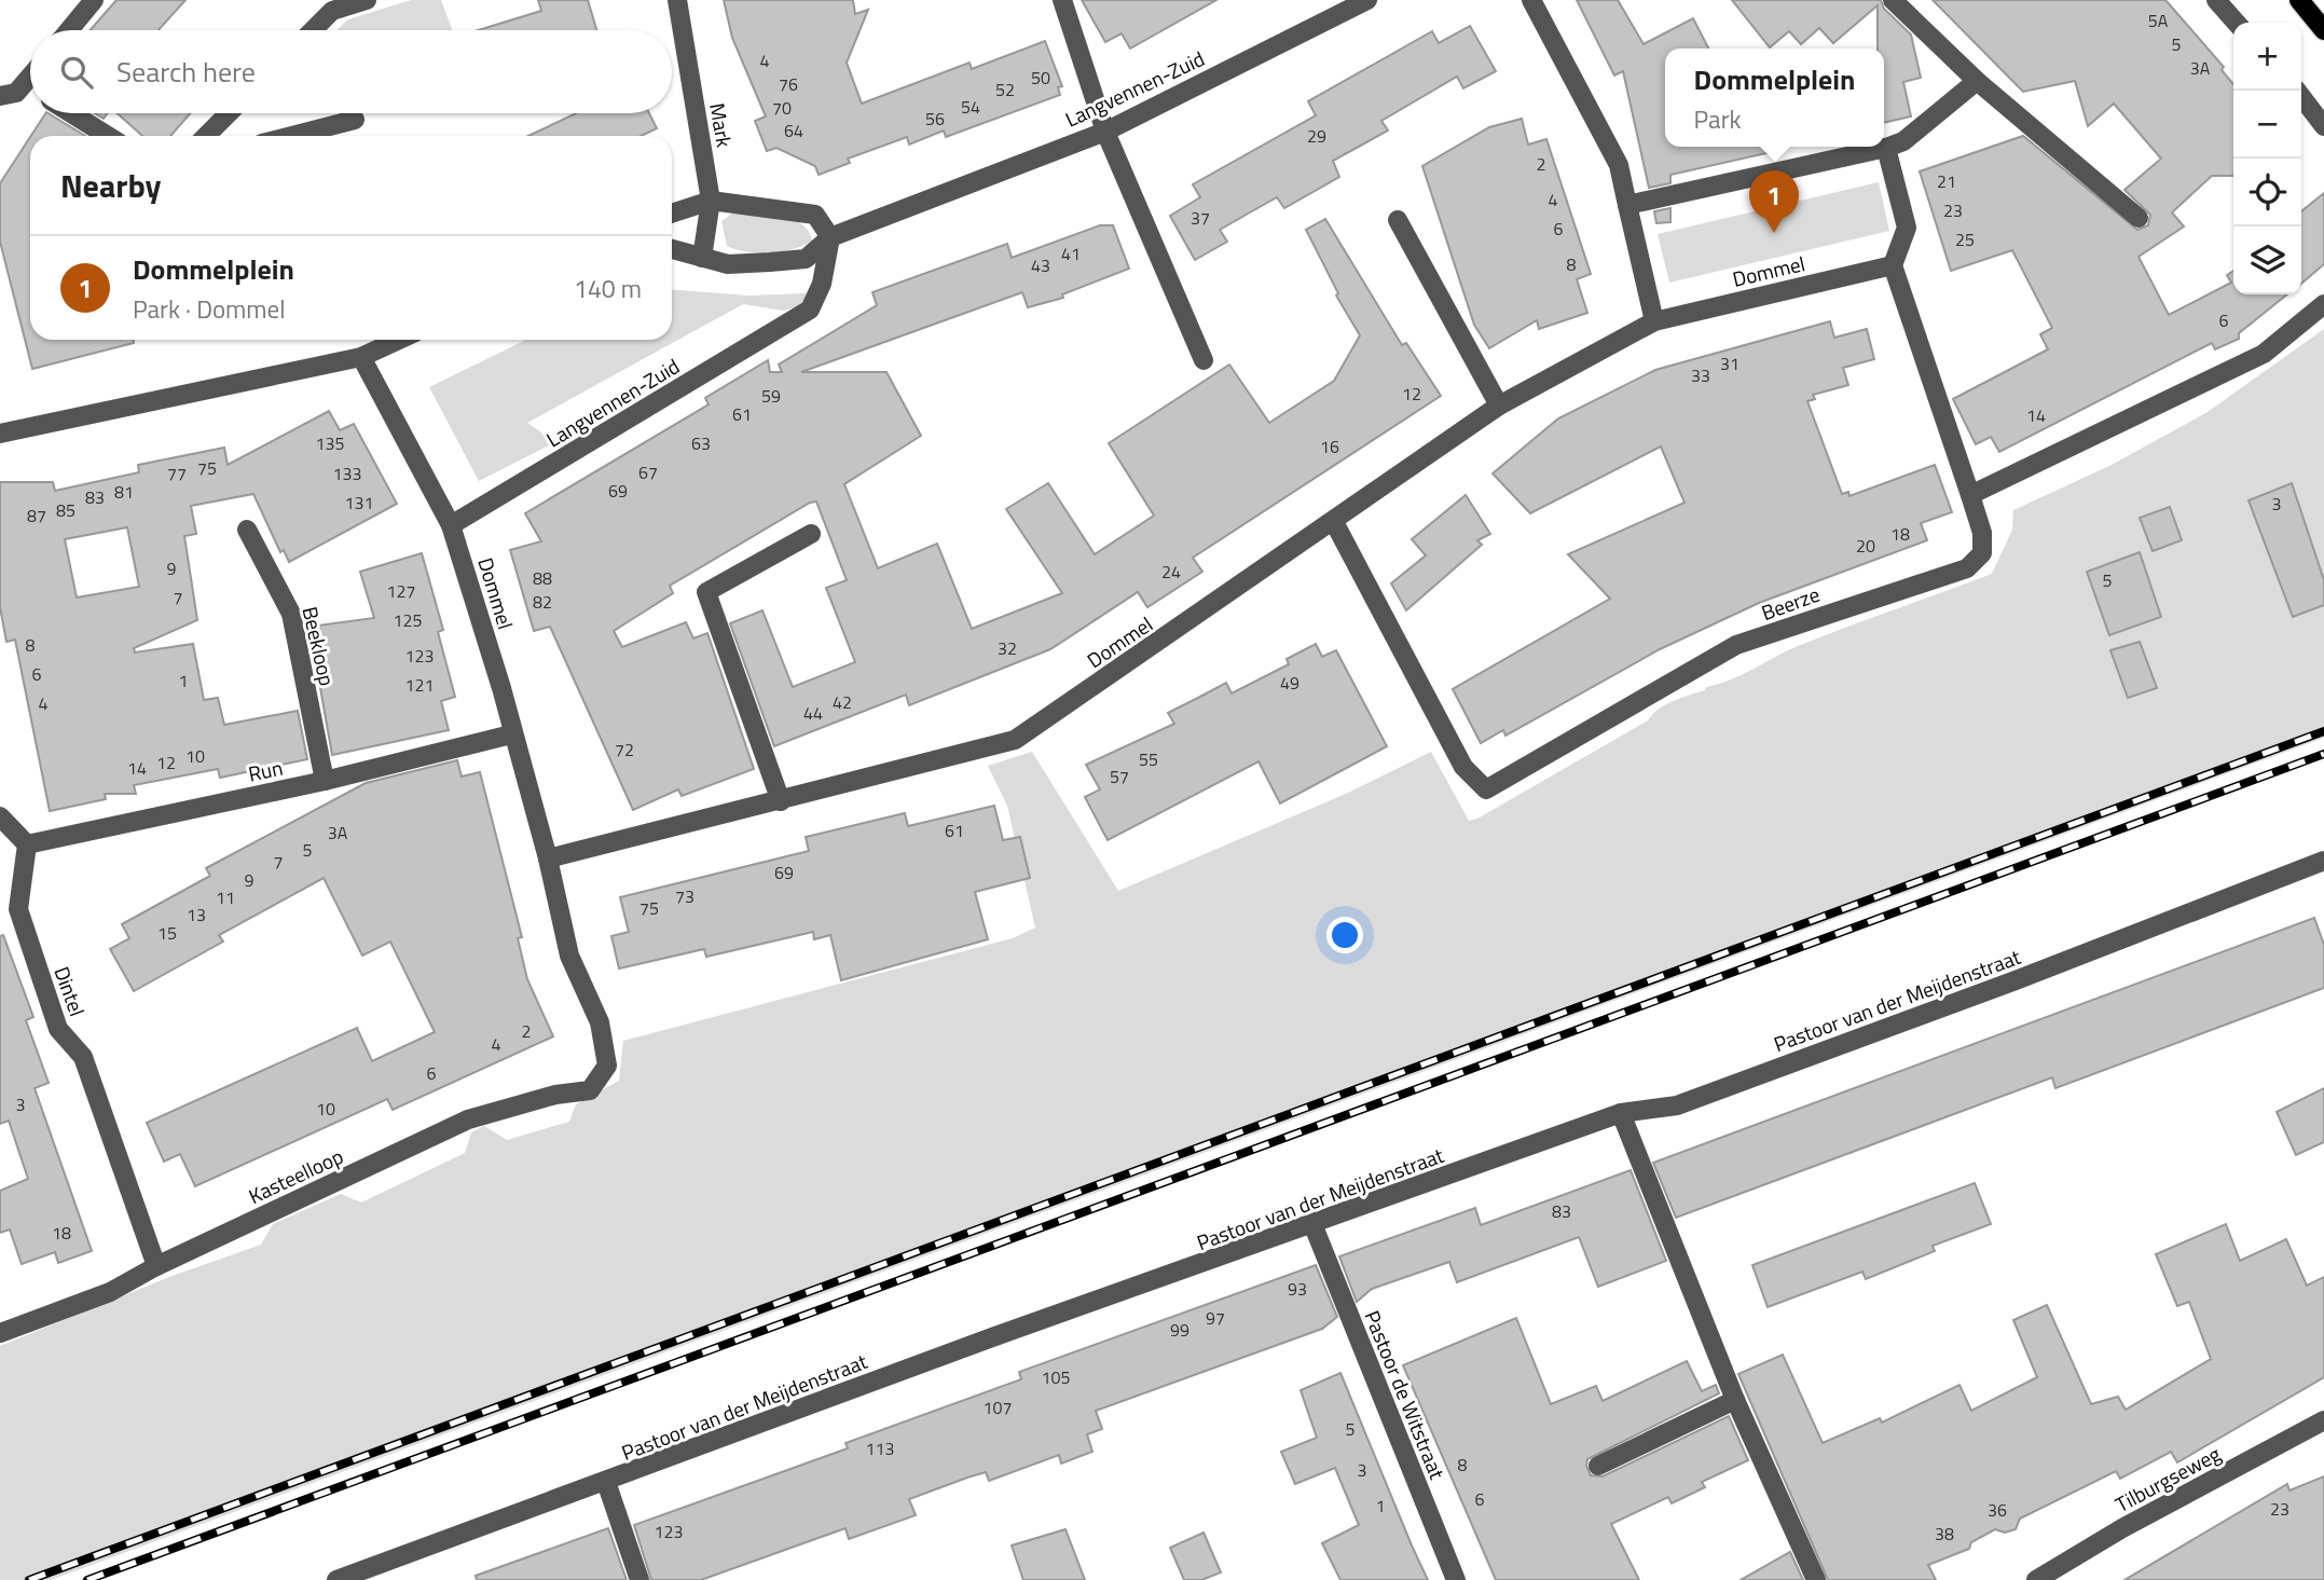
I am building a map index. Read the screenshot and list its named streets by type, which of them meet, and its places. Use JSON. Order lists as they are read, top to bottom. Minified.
{"streets":{"street":["Langvennen-Zuid","Mark","Dommel","Beerze","Beekloop","Run","Dintel","Pastoor van der Meijdenstraat","Kasteelloop","Pastoor de Witstraat","Tilburgseweg"]},"crossings":[["Langvennen-Zuid","Mark"],["Langvennen-Zuid","Dommel"],["Dommel","Beerze"],["Dommel","Run"],["Dommel","Kasteelloop"],["Beekloop","Run"],["Run","Dintel"],["Dintel","Kasteelloop"],["Pastoor van der Meijdenstraat","Pastoor de Witstraat"]],"house_numbers":["5A","5","4","3A","50","76","52","54","70","56","64","29","2","21","4","23","37","6","25","41","8","43","6","31","33","12","59","61","14","135","63","16","75","67","77","133","69","81","83","131","3","85","87","18","20","9","24","88","5","127","7","82","125","8","32","123","6","1","49","121","42","4","44","72","10","55","12","14","57","61","3A","5","7","69","9","73","11","75","13","15","2","4","6","3","10","83","18","93","97","99","105","107","5","113","8","3","6","1","23","36","123","38"],"page":{"map_buttons":["+","−"],"search":"Search here","popup":["Dommelplein","Park"],"heading":"Nearby","pins":"1","list":[{"mark":"1","name":"Dommelplein","note":"Park · Dommel","value":"140 m"}]}}
